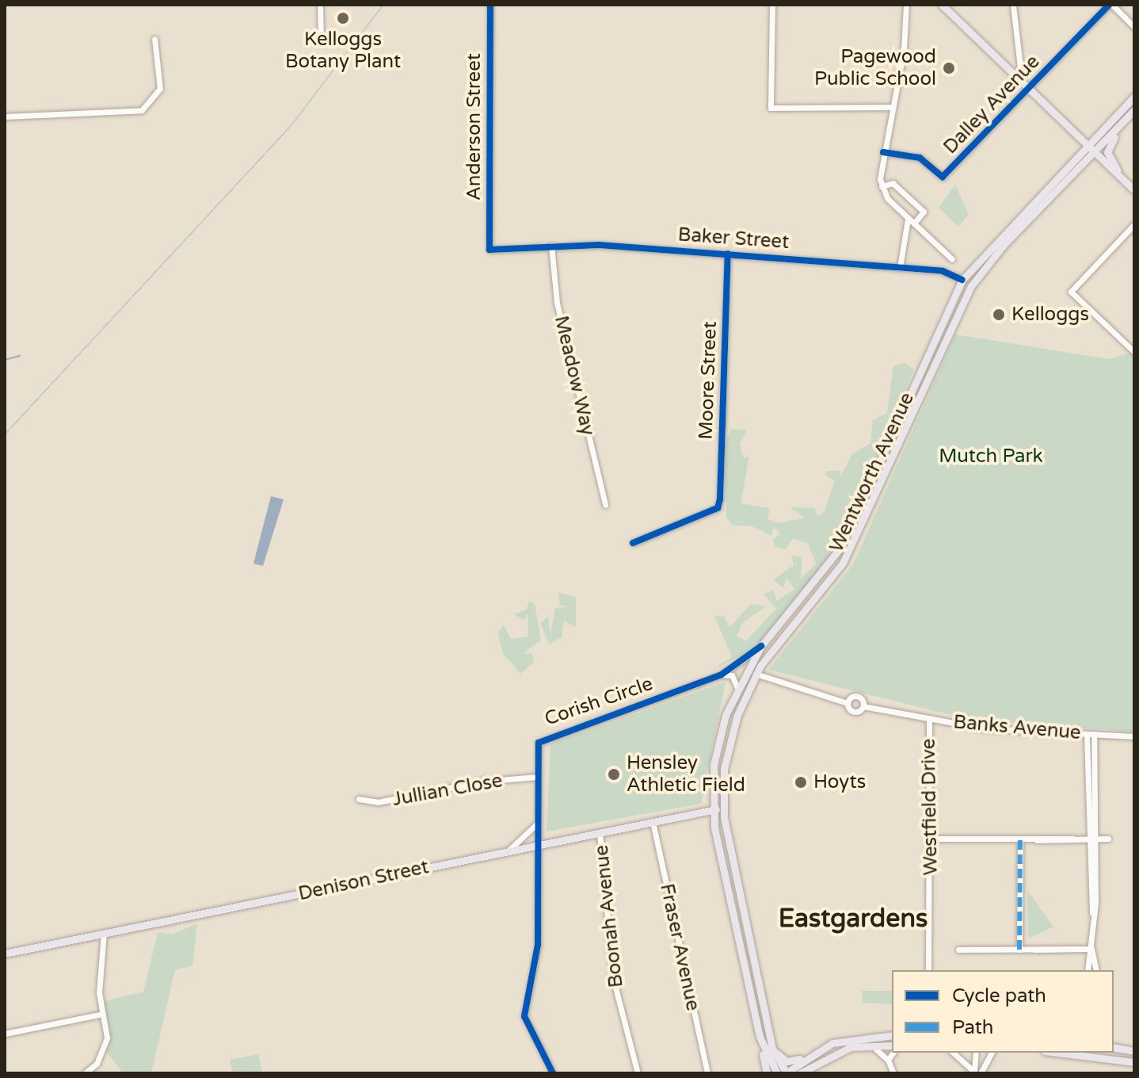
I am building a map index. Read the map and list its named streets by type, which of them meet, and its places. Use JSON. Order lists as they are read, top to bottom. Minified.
{"streets":{"main road":["Baker Street","Wentworth Avenue","Denison Street"],"street":["Dalley Avenue","Anderson Street","Meadow Way","Moore Street","Corish Circle","Banks Avenue","Jullian Close","Westfield Drive","Boonah Avenue","Fraser Avenue"]},"crossings":[["Anderson Street","Baker Street"],["Baker Street","Meadow Way"],["Baker Street","Moore Street"],["Baker Street","Wentworth Avenue"],["Wentworth Avenue","Corish Circle"],["Wentworth Avenue","Denison Street"],["Corish Circle","Jullian Close"],["Corish Circle","Denison Street"],["Banks Avenue","Westfield Drive"],["Denison Street","Boonah Avenue"],["Denison Street","Fraser Avenue"]],"districts":["Eastgardens"],"parks":["Mutch Park"],"places":["Kelloggs Botany Plant","Pagewood Public School","Kelloggs","Hensley Athletic Field","Hoyts"],"legend":["Cycle path","Path"]}
